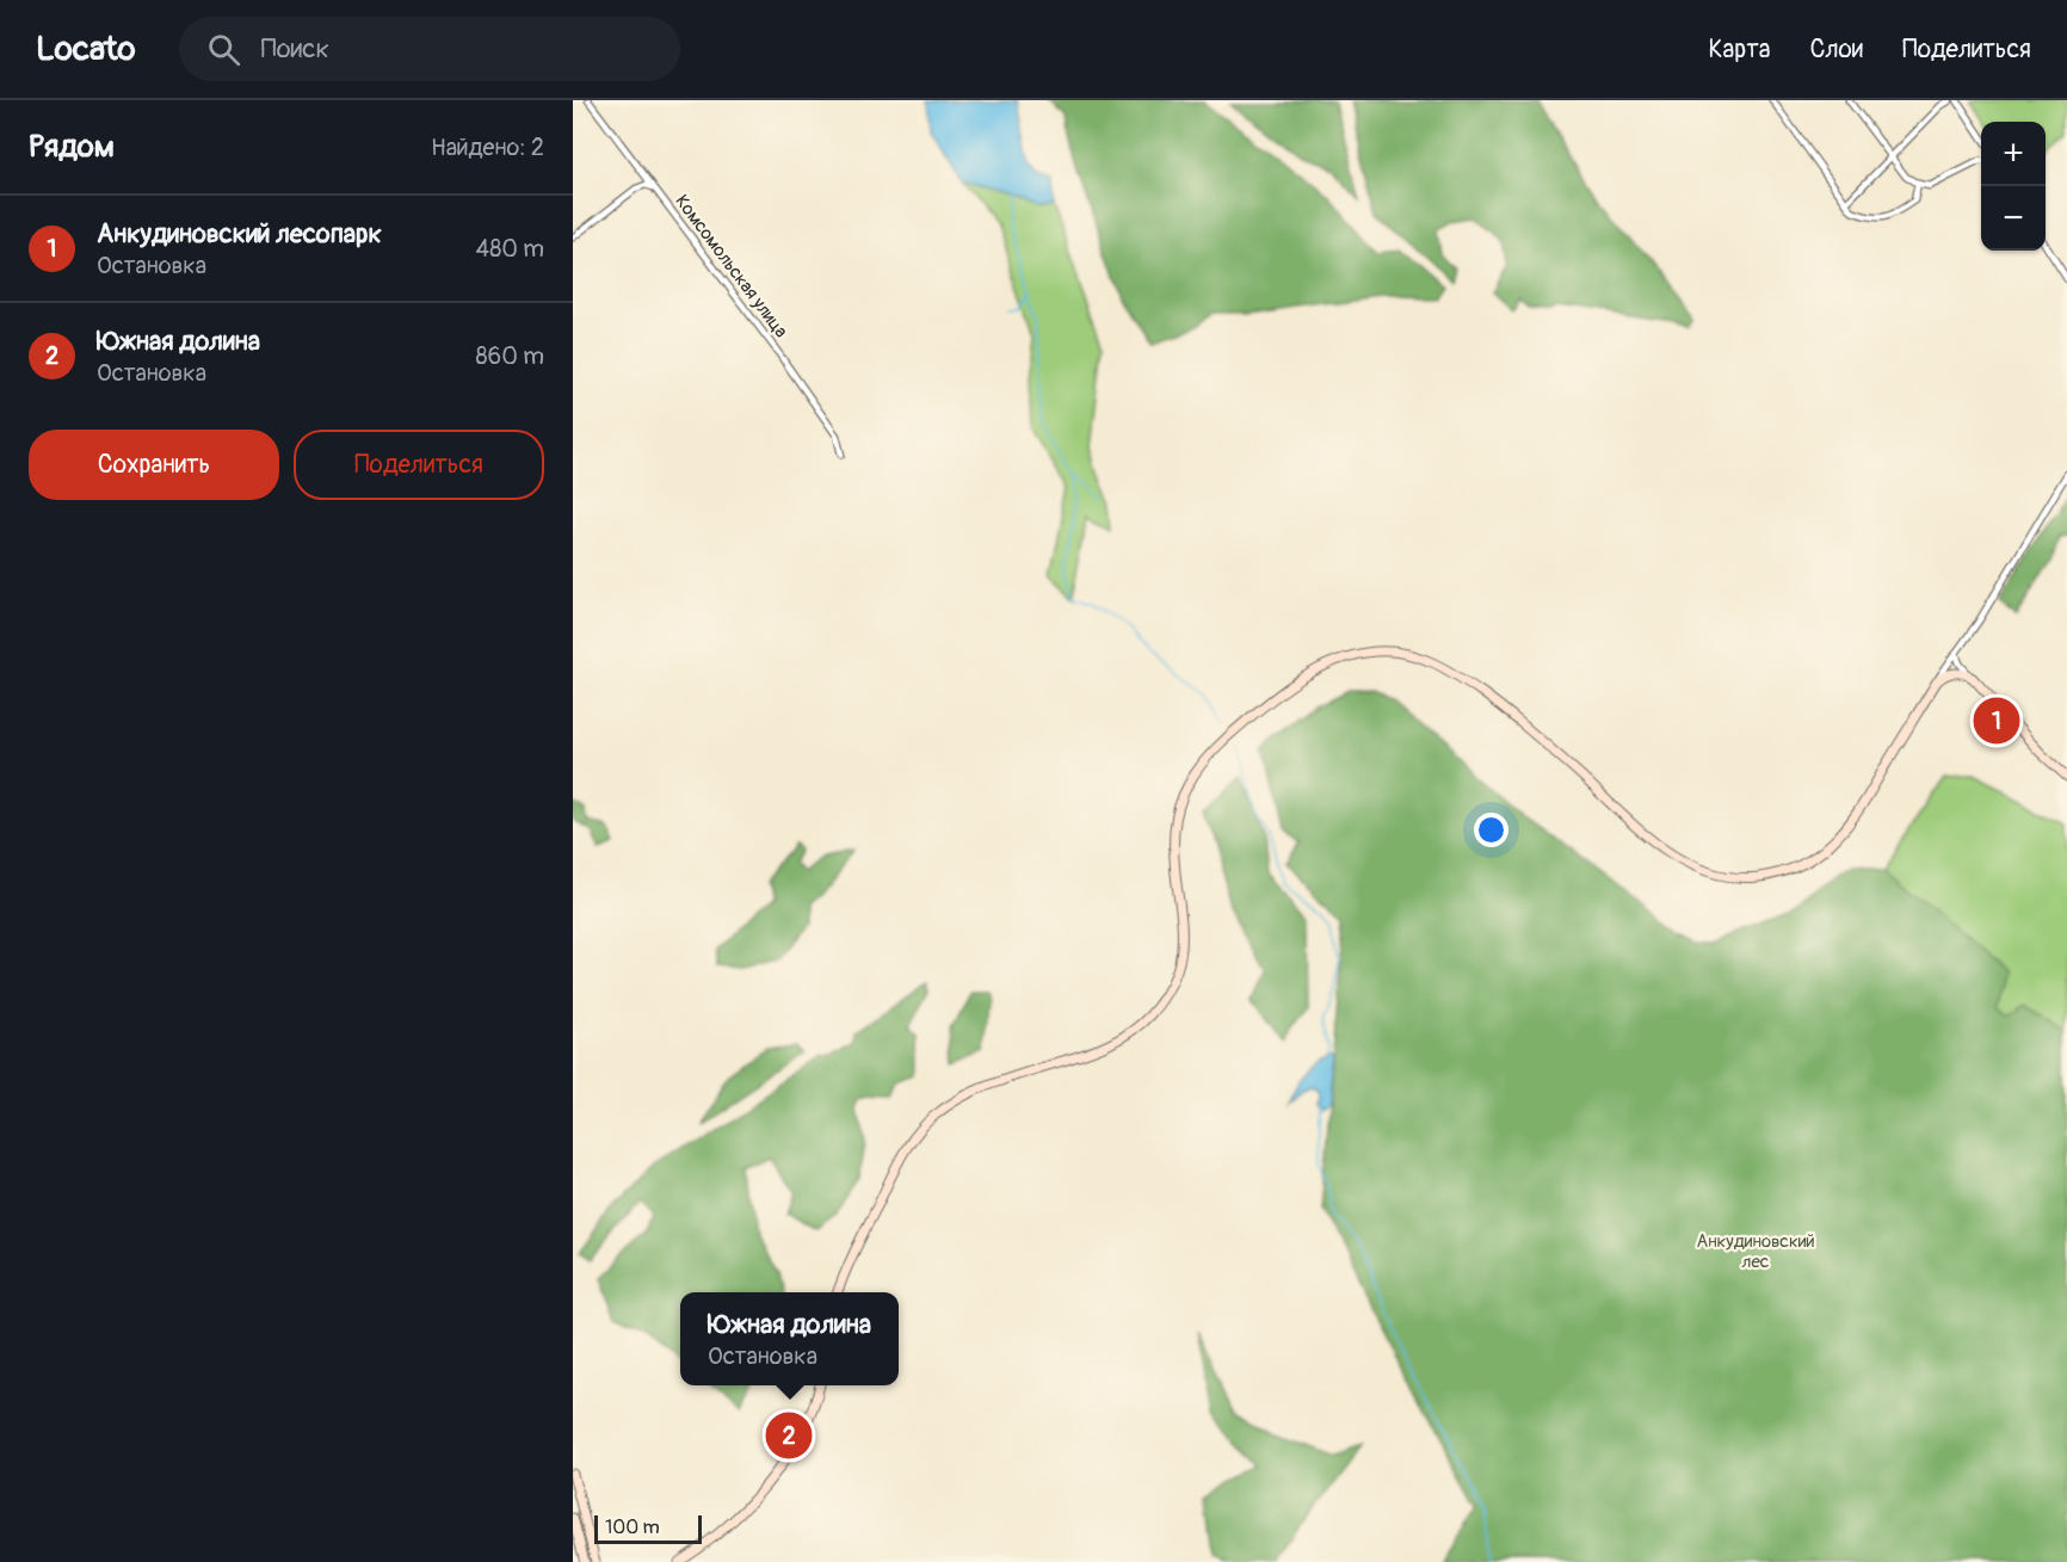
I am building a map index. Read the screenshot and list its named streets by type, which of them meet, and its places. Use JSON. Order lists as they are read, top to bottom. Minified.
{"streets":{"street":["Комсомольская улица"]},"parks":["Анкудиновский лес"],"scale_bar":"100 m","page":{"header":"Locato","search":"Поиск","nav":["Карта","Слои","Поделиться"],"heading":["Рядом","Найдено: 2"],"map_buttons":["+","−"],"list":[{"mark":"1","name":"Анкудиновский лесопарк","note":"Остановка","value":"480 m"},{"mark":"2","name":"Южная долина","note":"Остановка","value":"860 m"}],"buttons":["Сохранить","Поделиться"],"pins":["1","2"],"popup":["Южная долина","Остановка"],"scale":"100 m"}}
